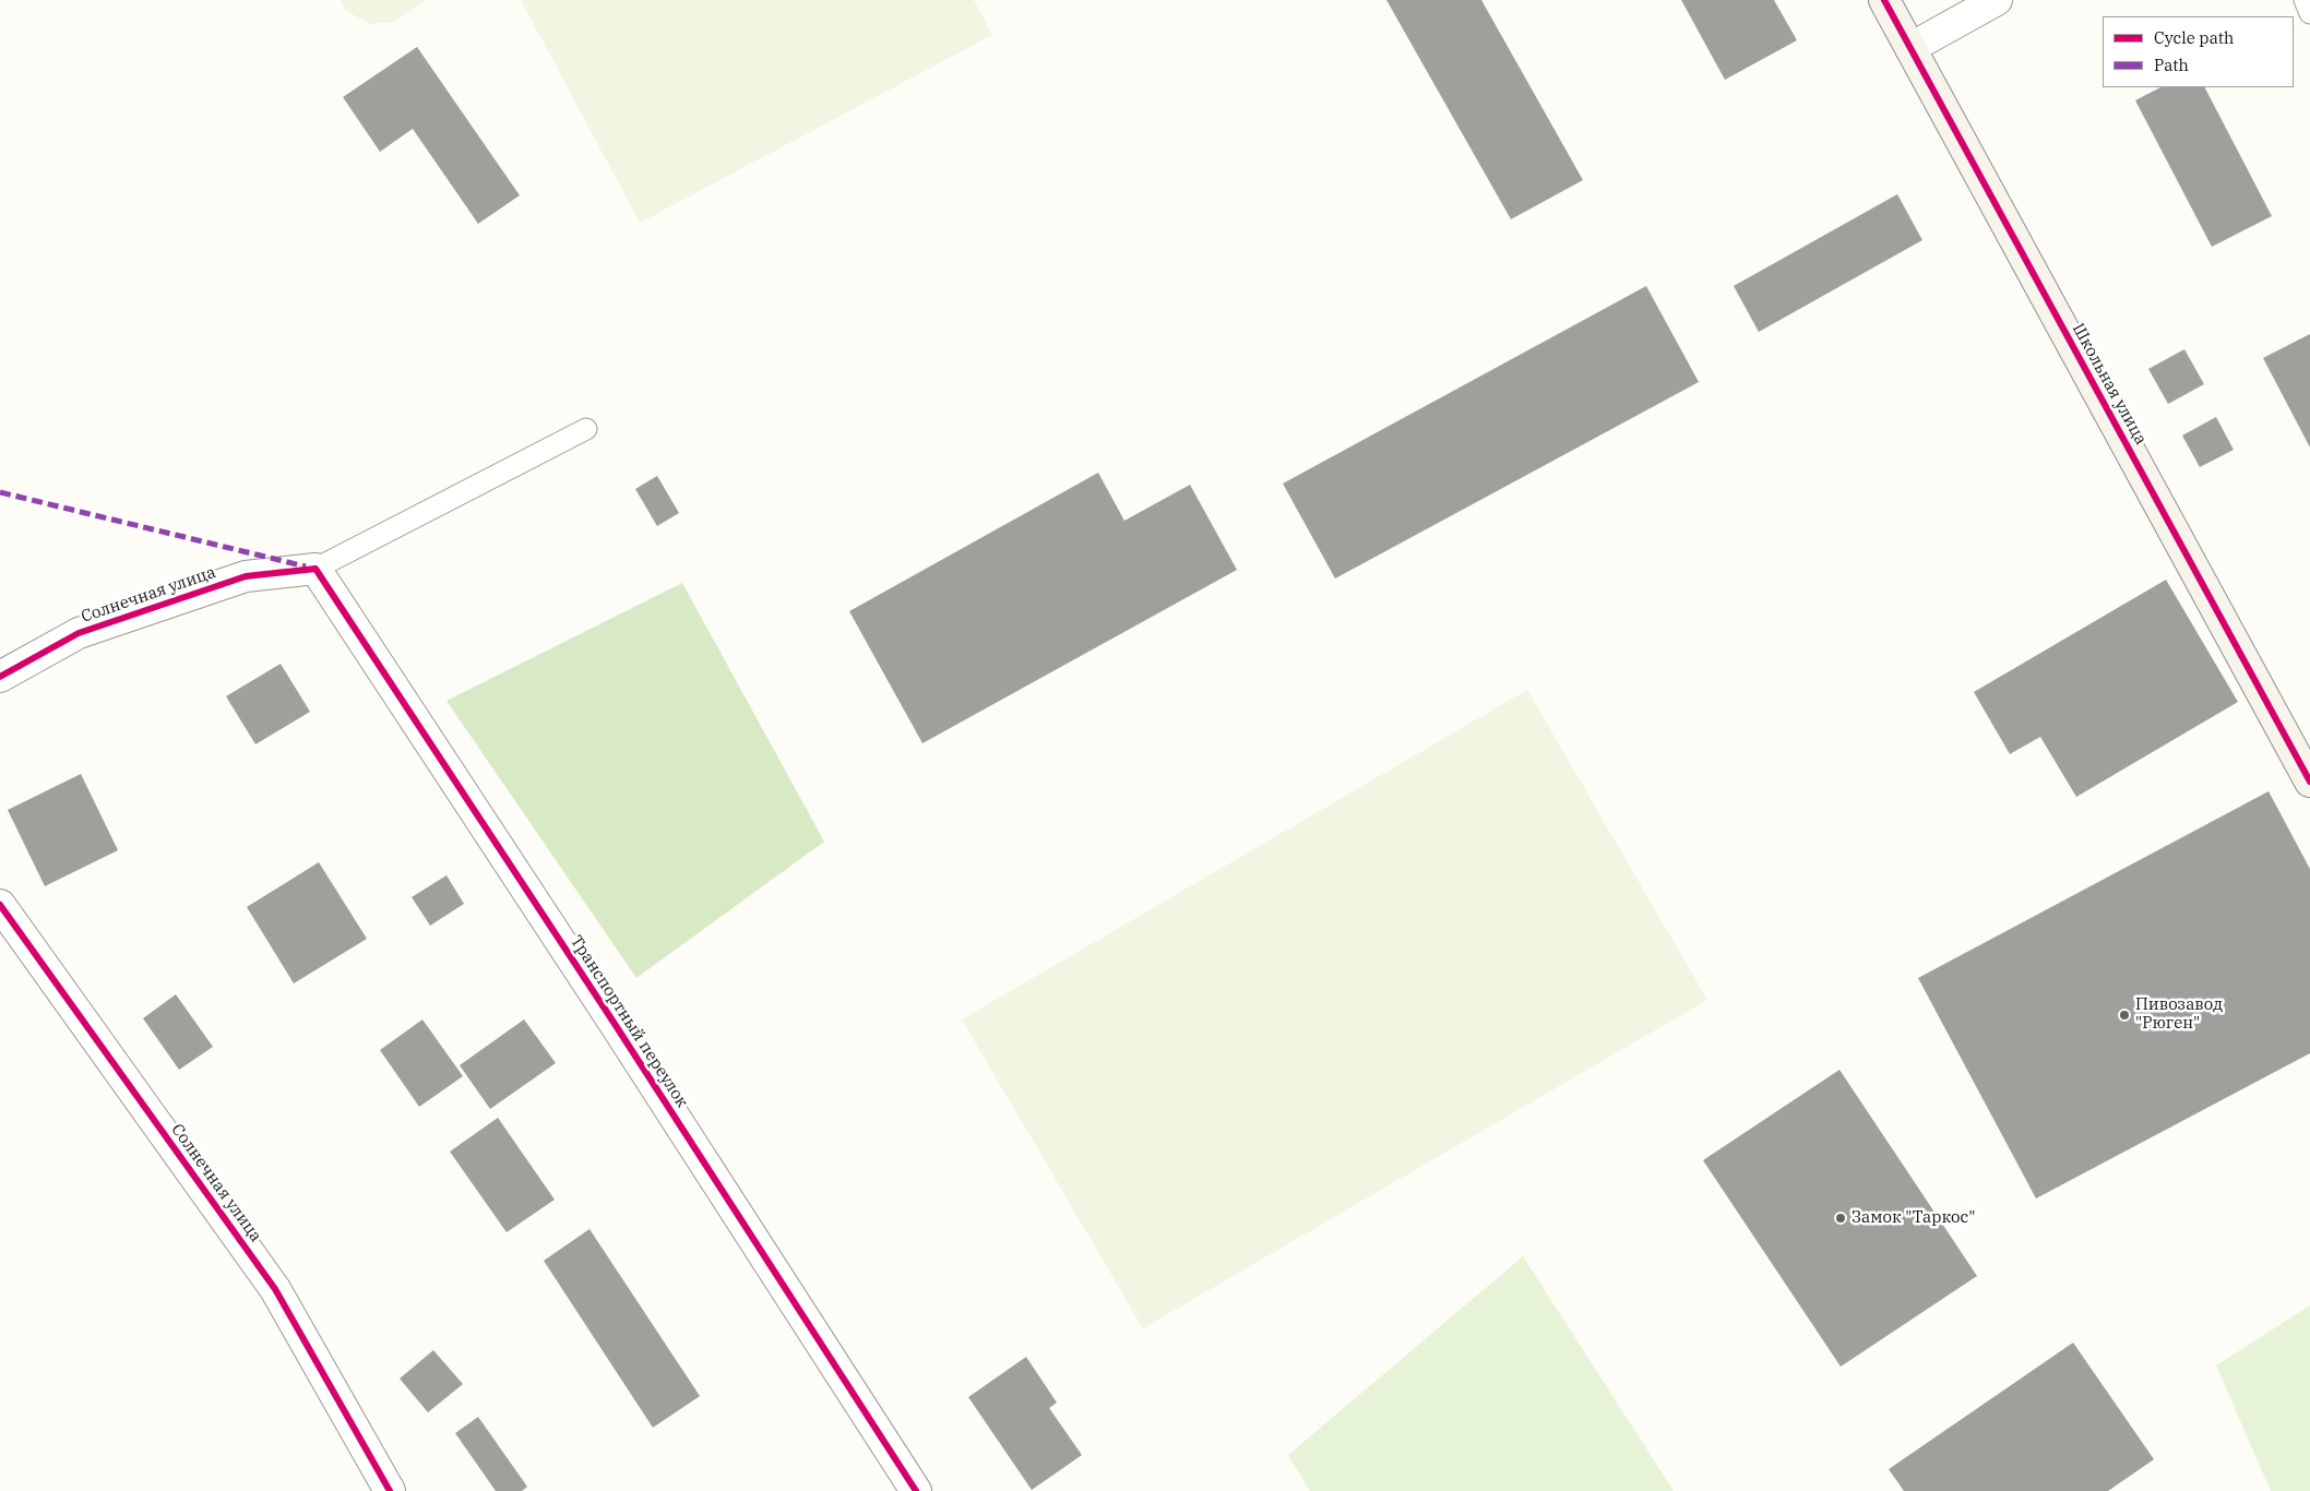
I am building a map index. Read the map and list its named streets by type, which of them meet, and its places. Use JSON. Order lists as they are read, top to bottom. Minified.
{"streets":{"street":["Школьная улица","Солнечная улица","Транспортный переулок"]},"crossings":[["Солнечная улица","Транспортный переулок"]],"places":["Пивозавод \"Рюген\"","Замок \"Таркос\""],"legend":["Cycle path","Path"]}
